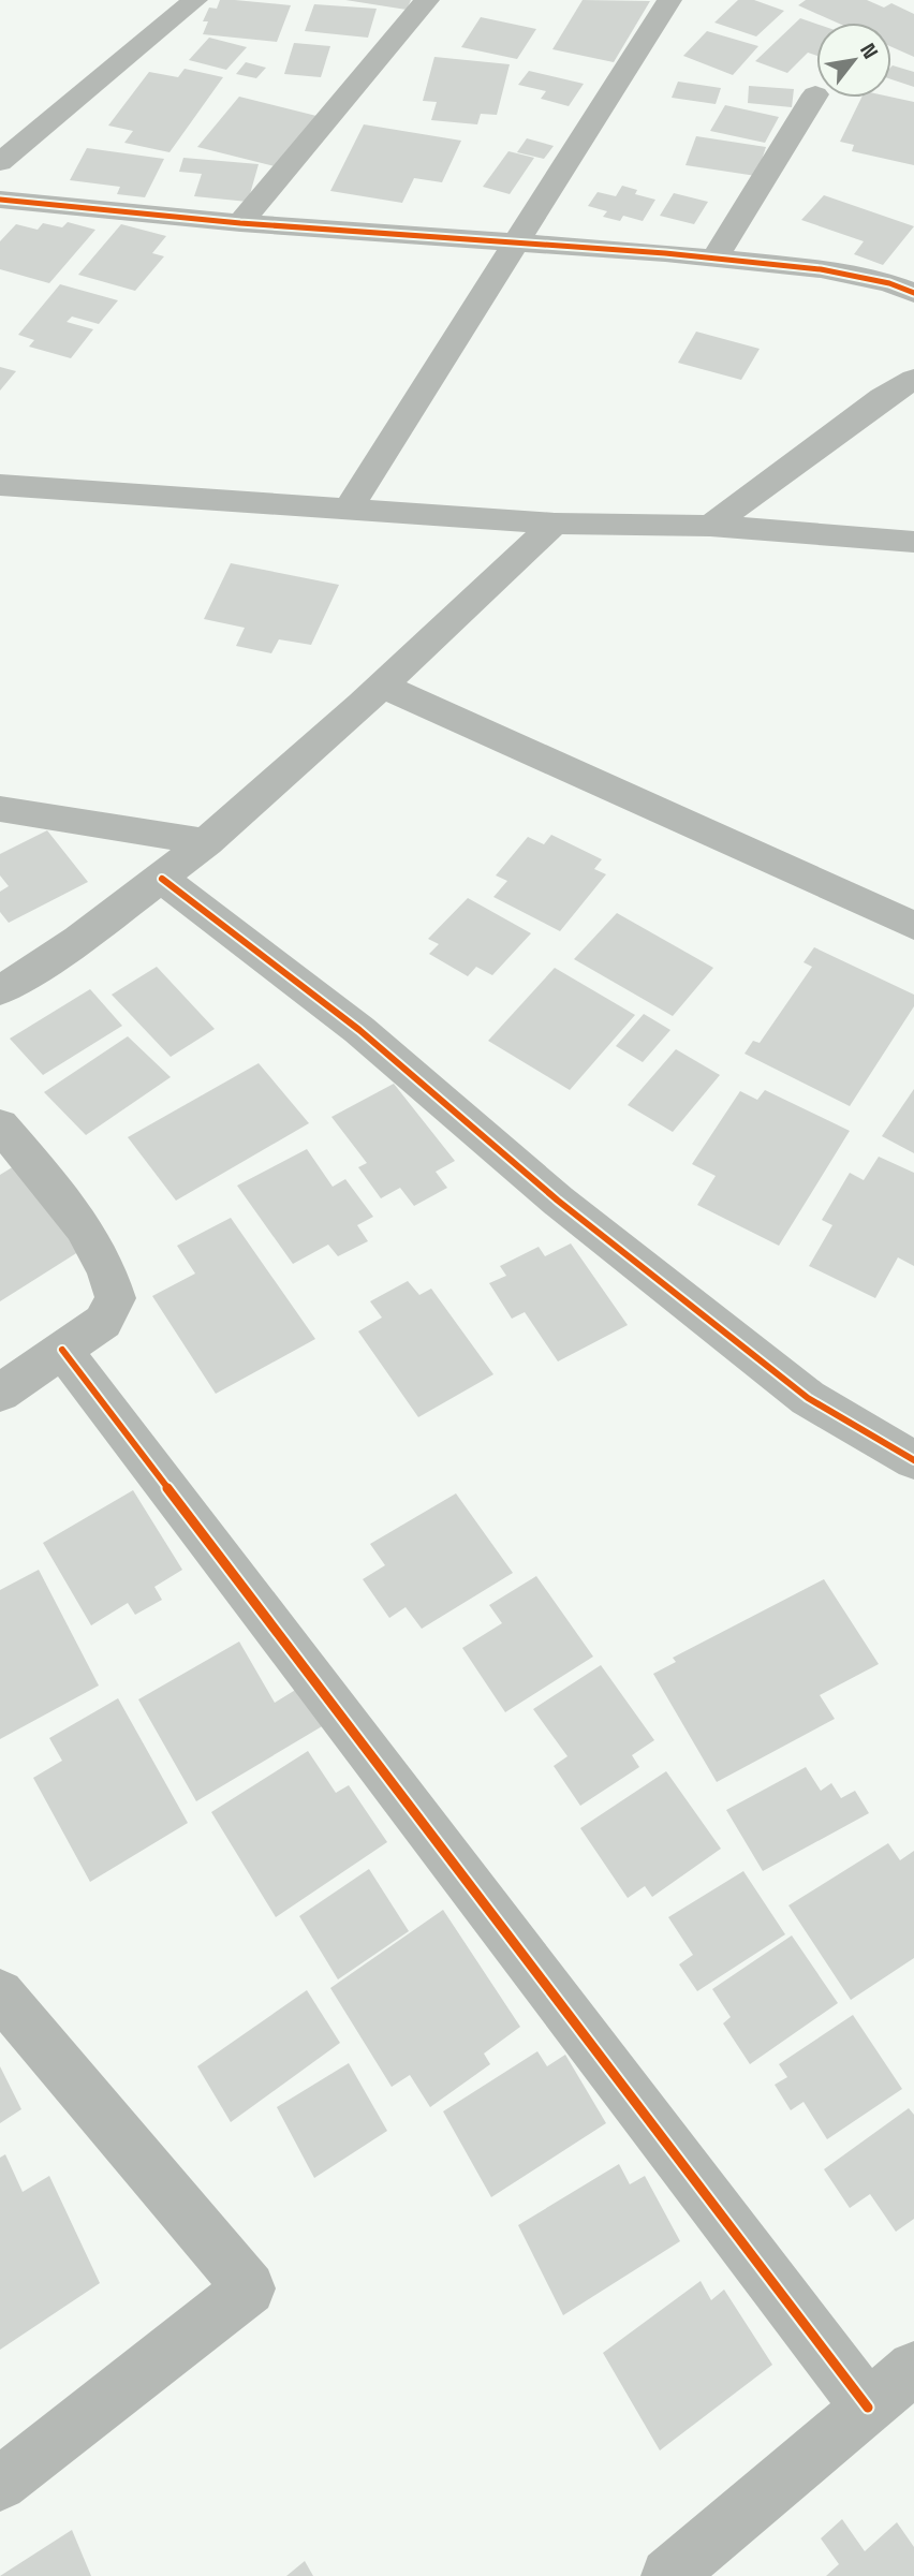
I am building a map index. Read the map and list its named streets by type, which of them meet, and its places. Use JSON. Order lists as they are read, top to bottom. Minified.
{"north":"top right"}
